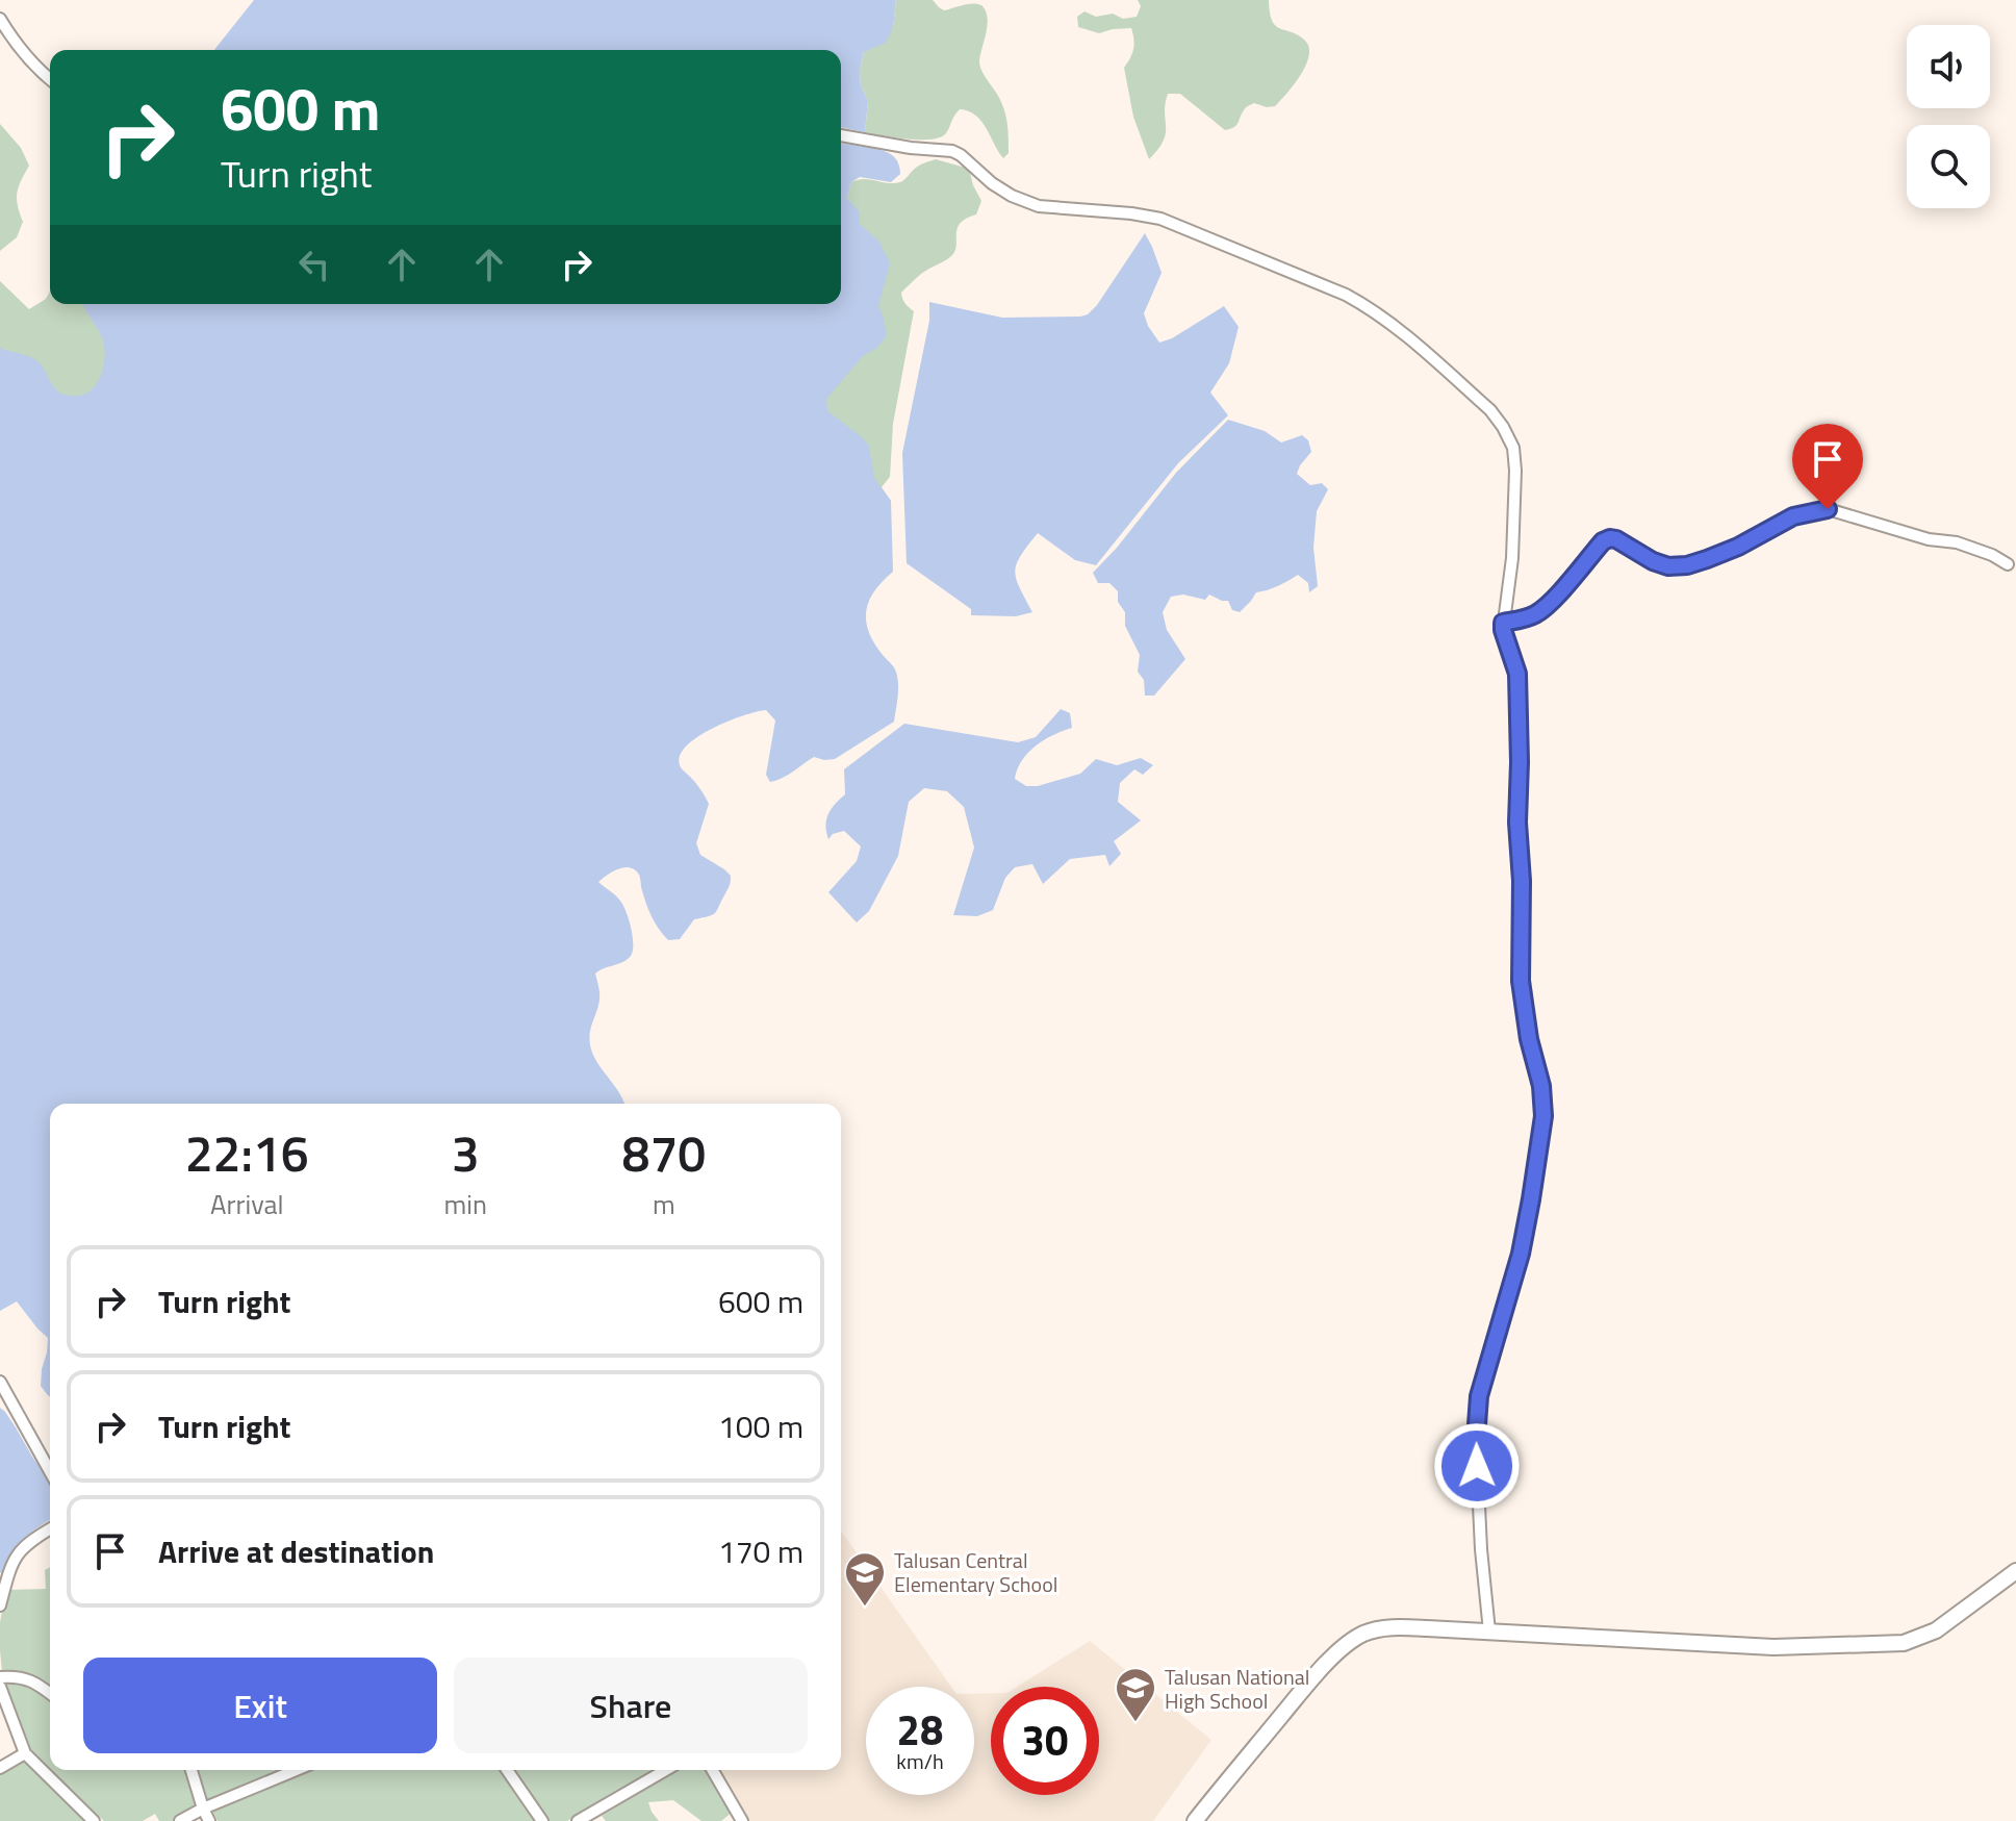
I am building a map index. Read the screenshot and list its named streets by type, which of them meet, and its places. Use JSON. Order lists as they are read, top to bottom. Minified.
{"places":{"school or university":["Talusan Central Elementary School","Talusan National High School"]},"page":{"turn":["600 m","Turn right"],"eta":["22:16","Arrival","3","min","870","m"],"list":[{"name":"Turn right","value":"600 m"},{"name":"Turn right","value":"100 m"},{"name":"Arrive at destination","value":"170 m"}],"buttons":["Exit","Share"],"speed":"28 km/h","limit":"30"}}
